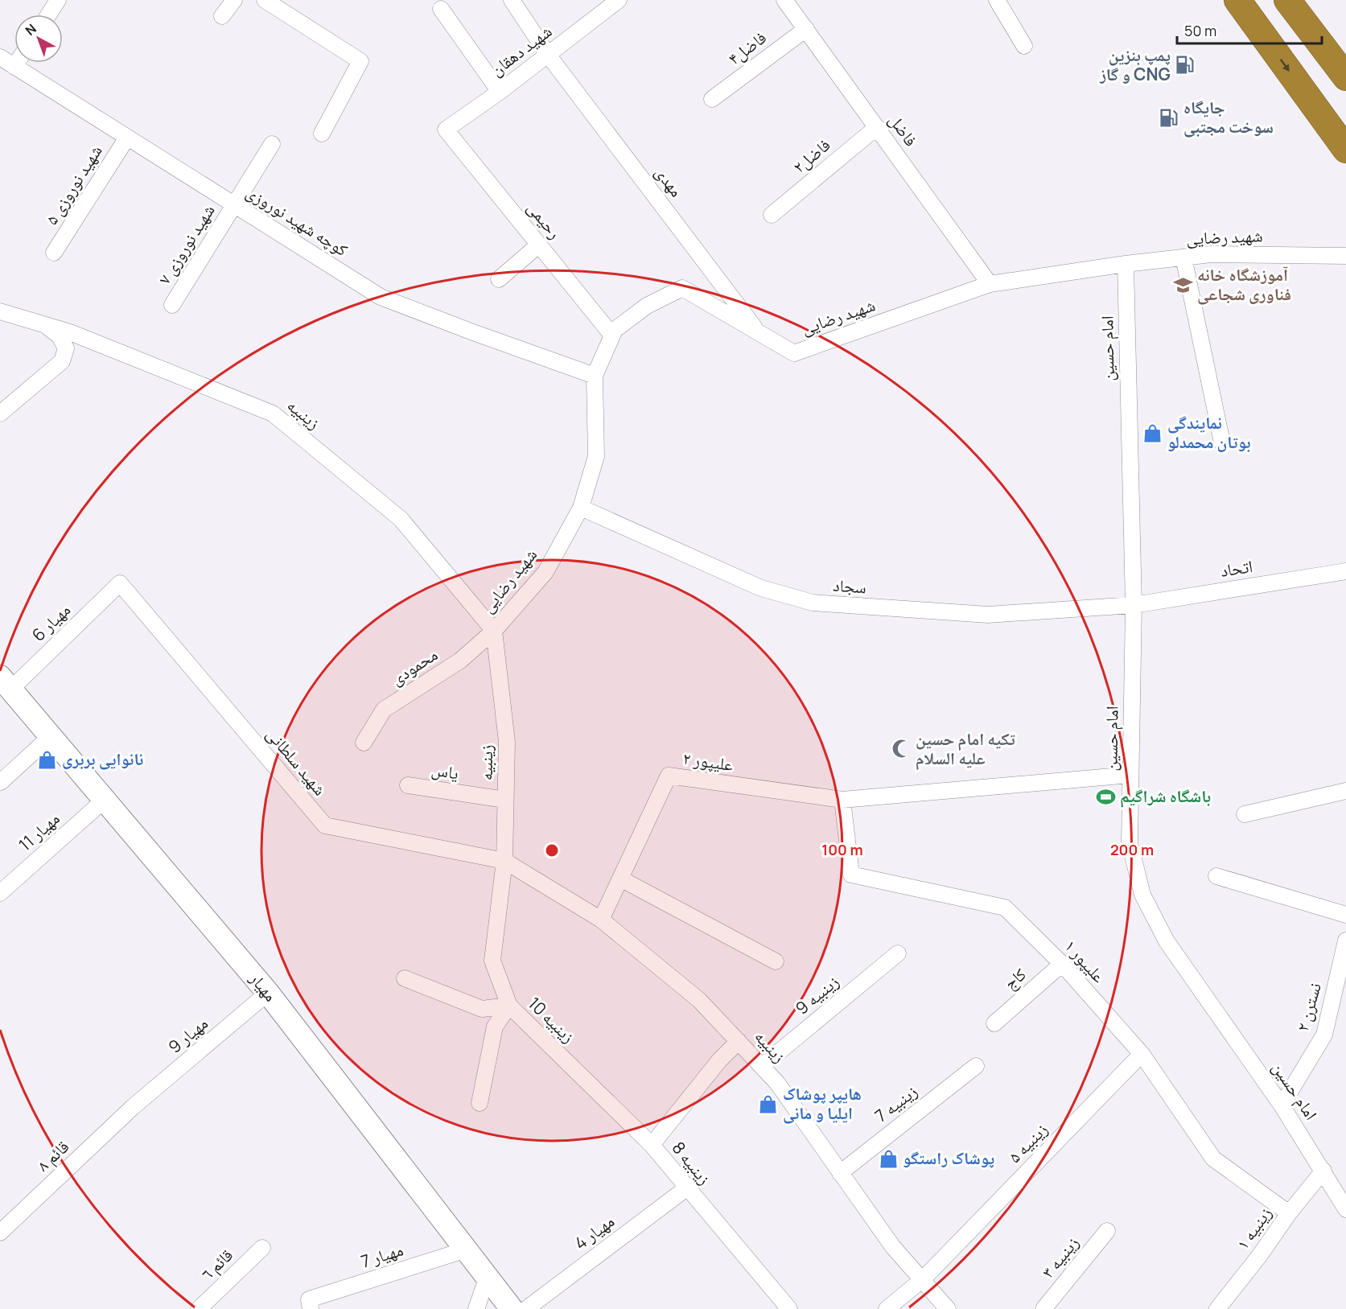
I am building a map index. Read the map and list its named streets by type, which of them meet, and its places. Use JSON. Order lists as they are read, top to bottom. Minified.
{"streets":{"street":["فاضل۴","شهید دهقان","فاضل","فاضل۲","مهدی","شهید نوروزی ۵","رحیمی","کوچه شهید نوروزی","شهید رضایی","شهید نوروزی ۷","امام حسین","زینبیه","اتحاد","سجاد","مهیار 6","محمودی","شهید سلطانی","علیپور ۲","یاس","مهیار 11","علیپور ۱","کاج","مهیار","زینبیه 9","نسترن ۲","زینبیه 10","مهیار 9","زینبیه 7","زینبیه ۵","قائم ٨","زینبیه 8","زینبیه ۱","مهیار 4","مهیار 7","زینبیه ۳","قائم ٦"]},"crossings":[["فاضل۴","فاضل"],["شهید دهقان","مهدی"],["شهید دهقان","رحیمی"],["فاضل","فاضل۲"],["فاضل","شهید رضایی"],["مهدی","شهید رضایی"],["شهید نوروزی ۵","کوچه شهید نوروزی"],["رحیمی","شهید رضایی"],["کوچه شهید نوروزی","شهید رضایی"],["کوچه شهید نوروزی","شهید نوروزی ۷"],["شهید رضایی","امام حسین"],["شهید رضایی","زینبیه"],["شهید رضایی","سجاد"],["شهید رضایی","محمودی"],["امام حسین","اتحاد"],["امام حسین","سجاد"],["امام حسین","نسترن ۲"],["امام حسین","زینبیه ۱"],["زینبیه","محمودی"],["زینبیه","شهید سلطانی"],["زینبیه","علیپور ۲"],["زینبیه","یاس"],["زینبیه","زینبیه 9"],["زینبیه","زینبیه 10"],["زینبیه","زینبیه 7"],["زینبیه","زینبیه ۵"],["زینبیه","زینبیه 8"],["اتحاد","سجاد"],["مهیار 6","شهید سلطانی"],["مهیار 6","مهیار"],["شهید سلطانی","زینبیه 10"],["علیپور ۲","علیپور ۱"],["مهیار 11","مهیار"],["علیپور ۱","کاج"],["علیپور ۱","زینبیه ۵"],["علیپور ۱","زینبیه ۱"],["مهیار","مهیار 9"],["مهیار","مهیار 7"],["زینبیه 10","زینبیه 8"],["مهیار 9","قائم ٨"],["زینبیه 8","مهیار 4"]],"places":{"fuel station":["پمپ بنزین و گاز CNG","جایگاه سوخت مجتبی"],"school or university":["آموزشگاه خانه فناوری شجاعی"],"shop":["نمایندگی بوتان محمدلو","نانوایی بربری","هایپر پوشاک ایلیا و مانی","پوشاک راستگو"],"mosque":["تکیه امام حسین علیه السلام"],"sports":["باشگاه شراگیم"]},"scale_bar":"50 m","north":"top left","rings":["100 m","200 m"]}
